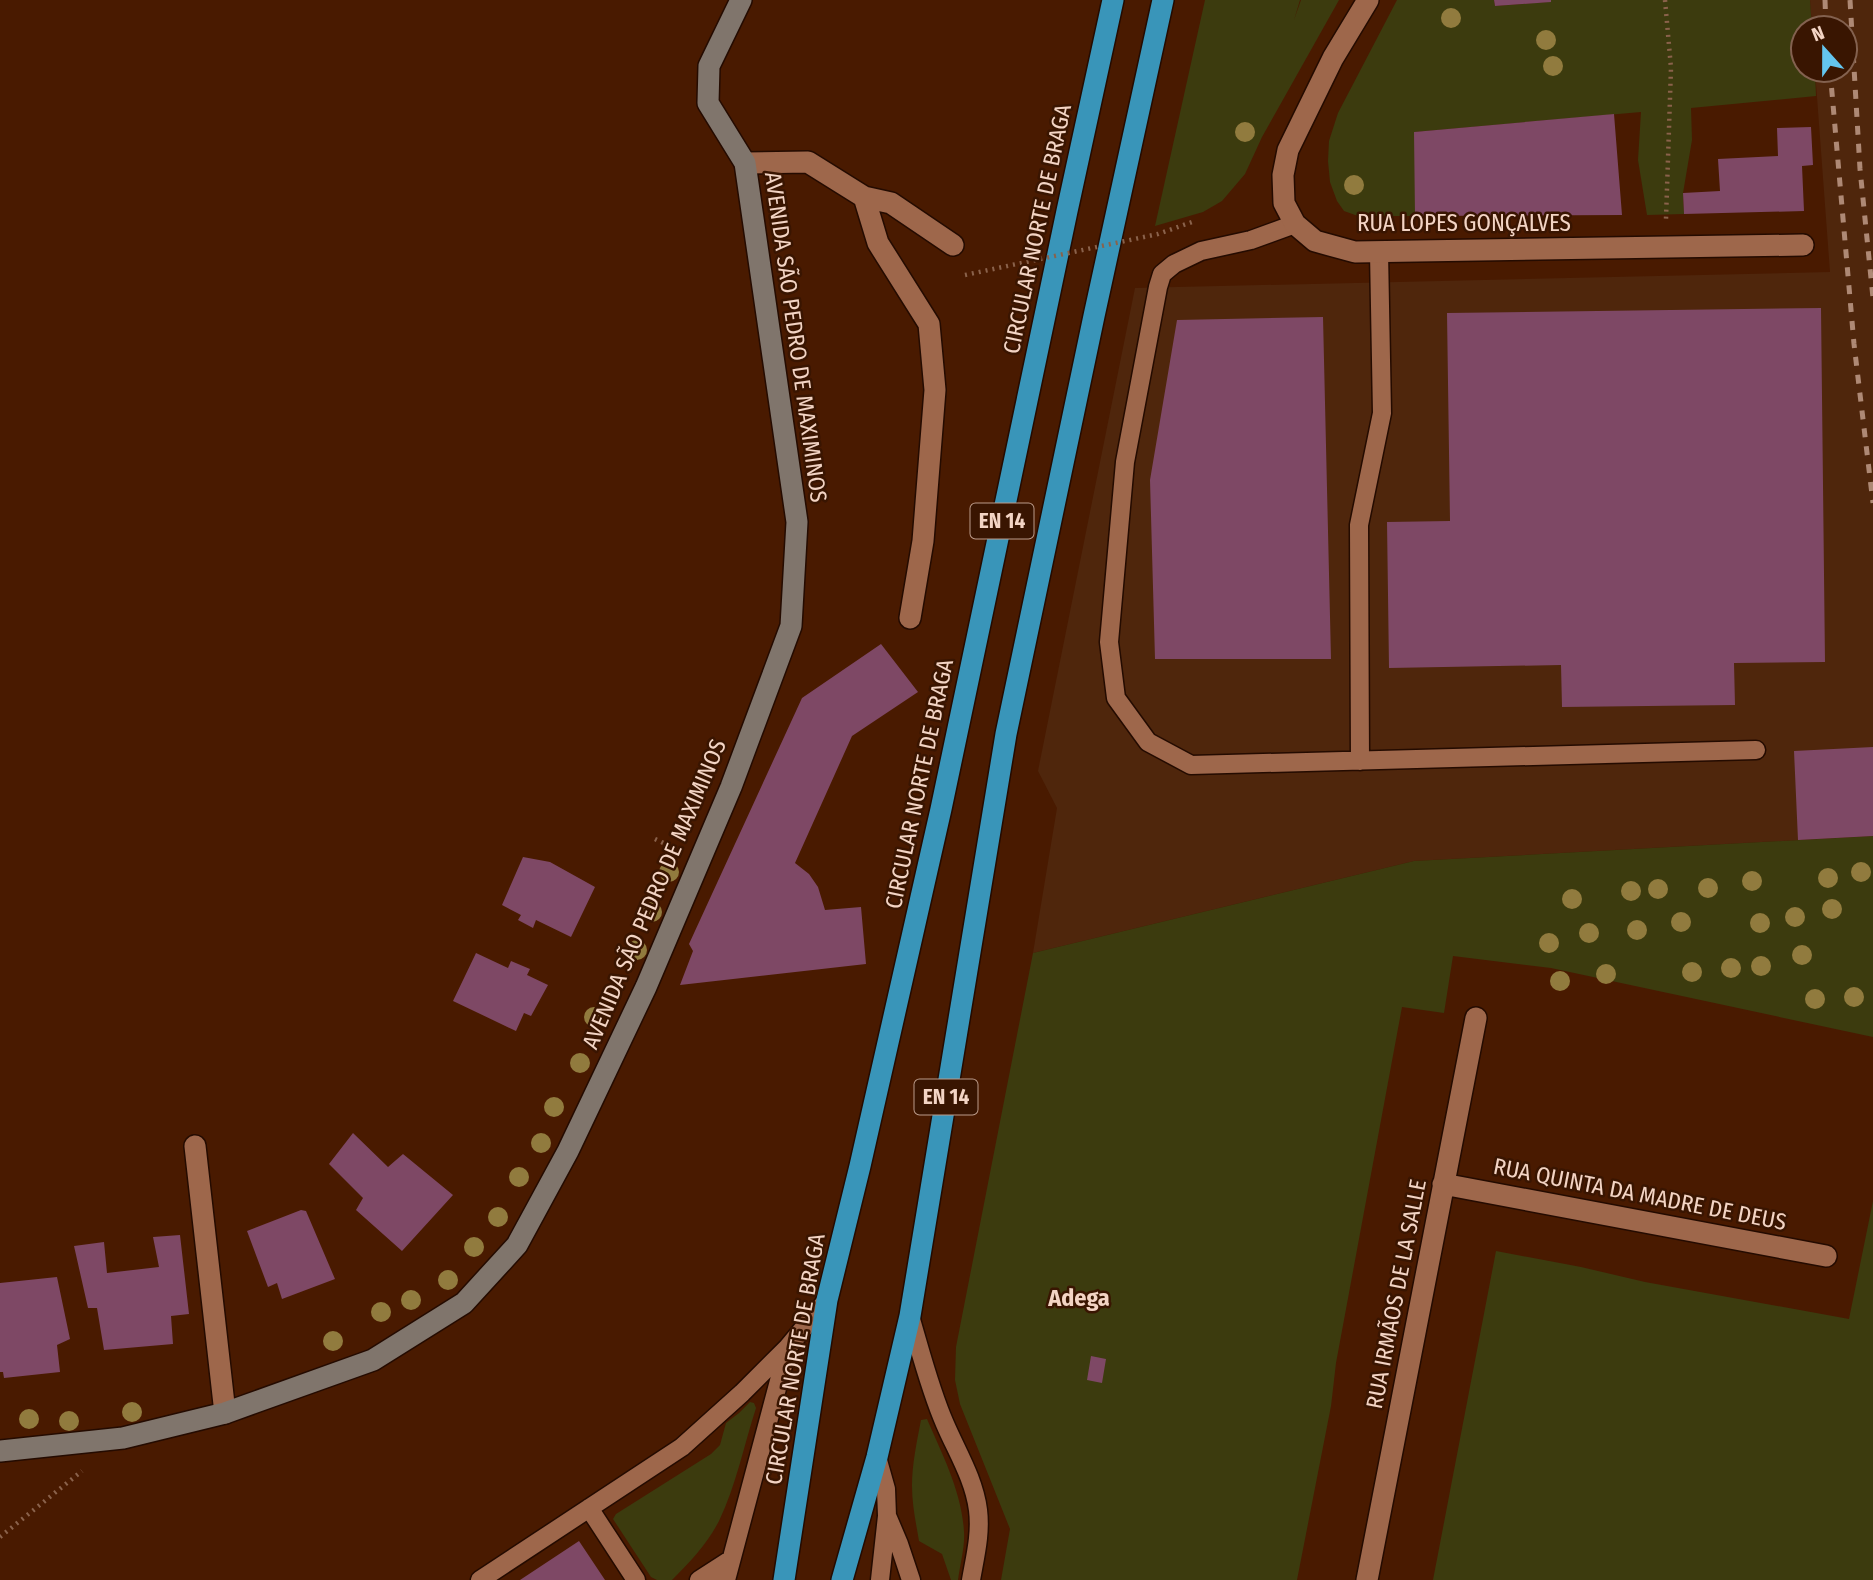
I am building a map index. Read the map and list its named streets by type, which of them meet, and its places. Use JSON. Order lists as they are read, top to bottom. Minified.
{"streets":{"highway":["CIRCULAR NORTE DE BRAGA","EN 14"],"street":["RUA LOPES GONÇALVES","AVENIDA SÃO PEDRO DE MAXIMINOS","RUA QUINTA DA MADRE DE DEUS","RUA IRMÃOS DE LA SALLE"]},"crossings":[["RUA QUINTA DA MADRE DE DEUS","RUA IRMÃOS DE LA SALLE"]],"districts":["Adega"],"north":"top"}
